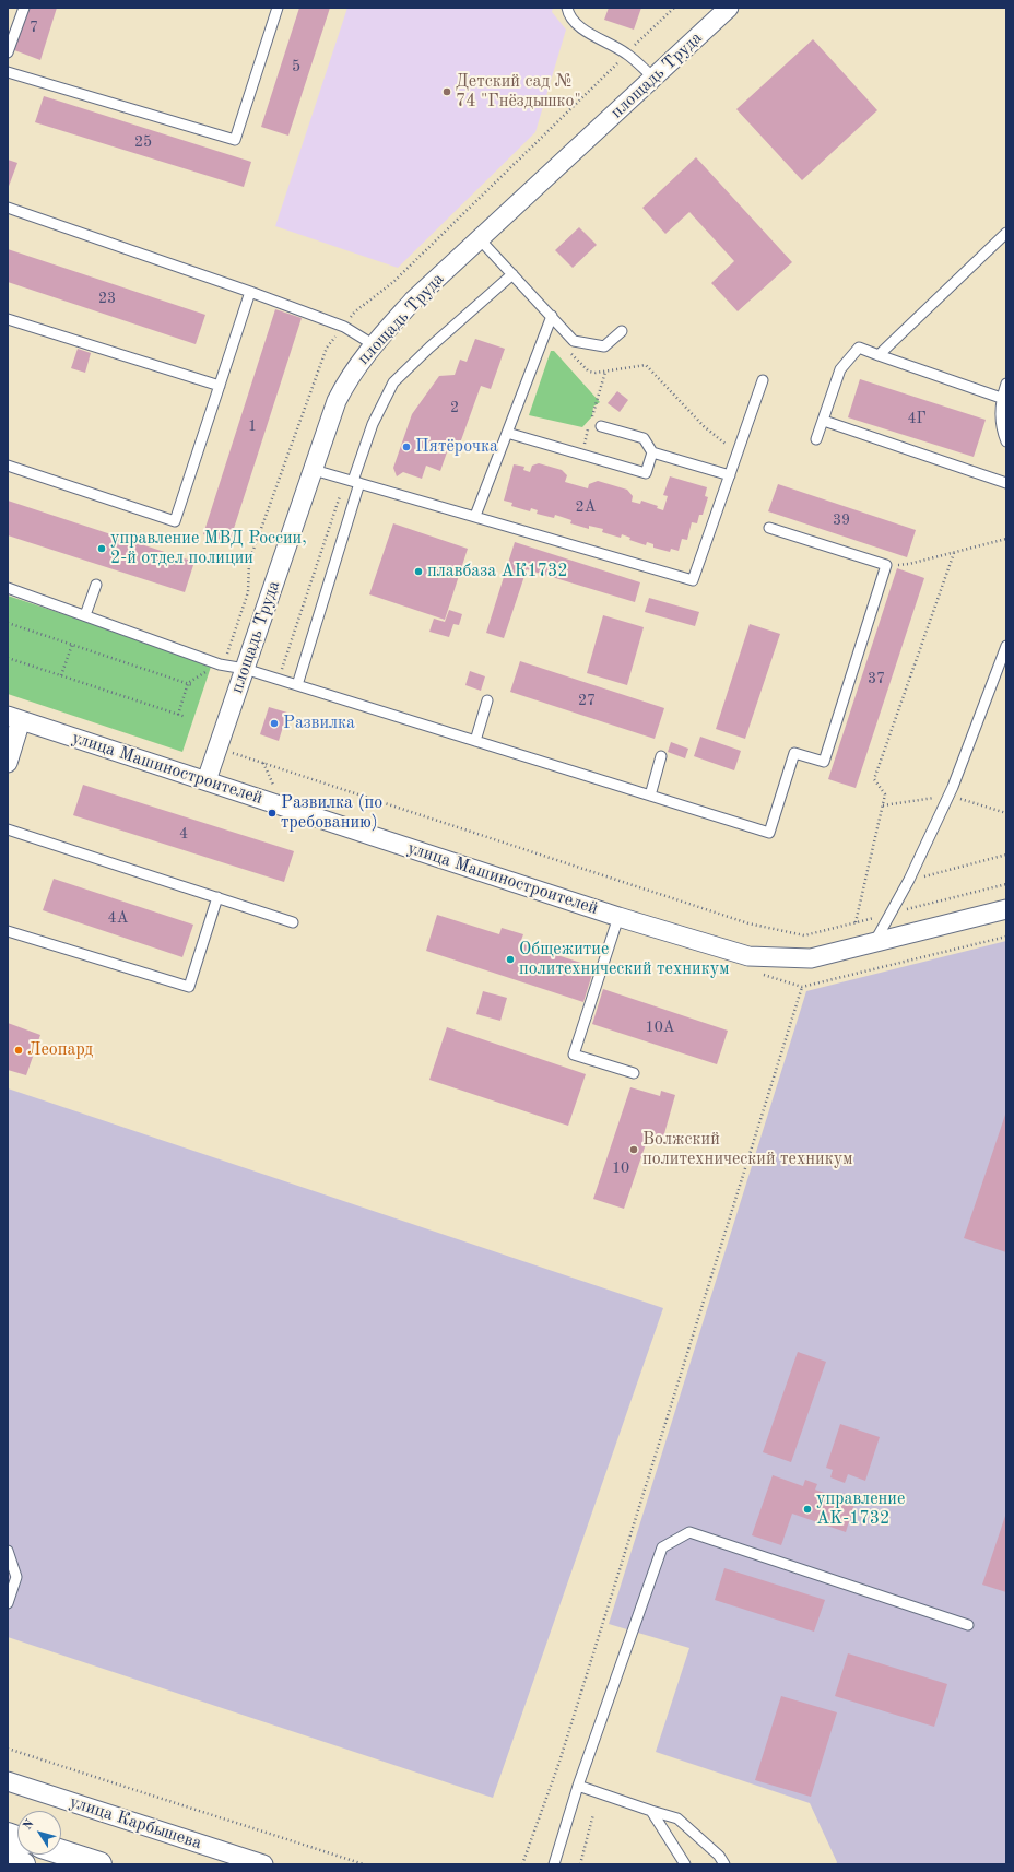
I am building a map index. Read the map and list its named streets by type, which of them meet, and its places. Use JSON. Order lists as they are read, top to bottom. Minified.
{"streets":{"street":["площадь Труда","улица Машиностроителей","улица Карбышева"]},"crossings":[["площадь Труда","улица Машиностроителей"]],"places":["Детский сад № 74 \"Гнёздышко\"","Пятёрочка","управление МВД России, 2-й отдел полиции","плавбаза АК1732","Развилка","Развилка (по требованию)","Общежитие политехнический техникум","Леопард","Волжский политехнический техникум","управление AK-1732"],"house_numbers":["7","5","25","23","2","4Г","1","2А","39","37","27","4","4А","10А","10"],"north":"top left"}
